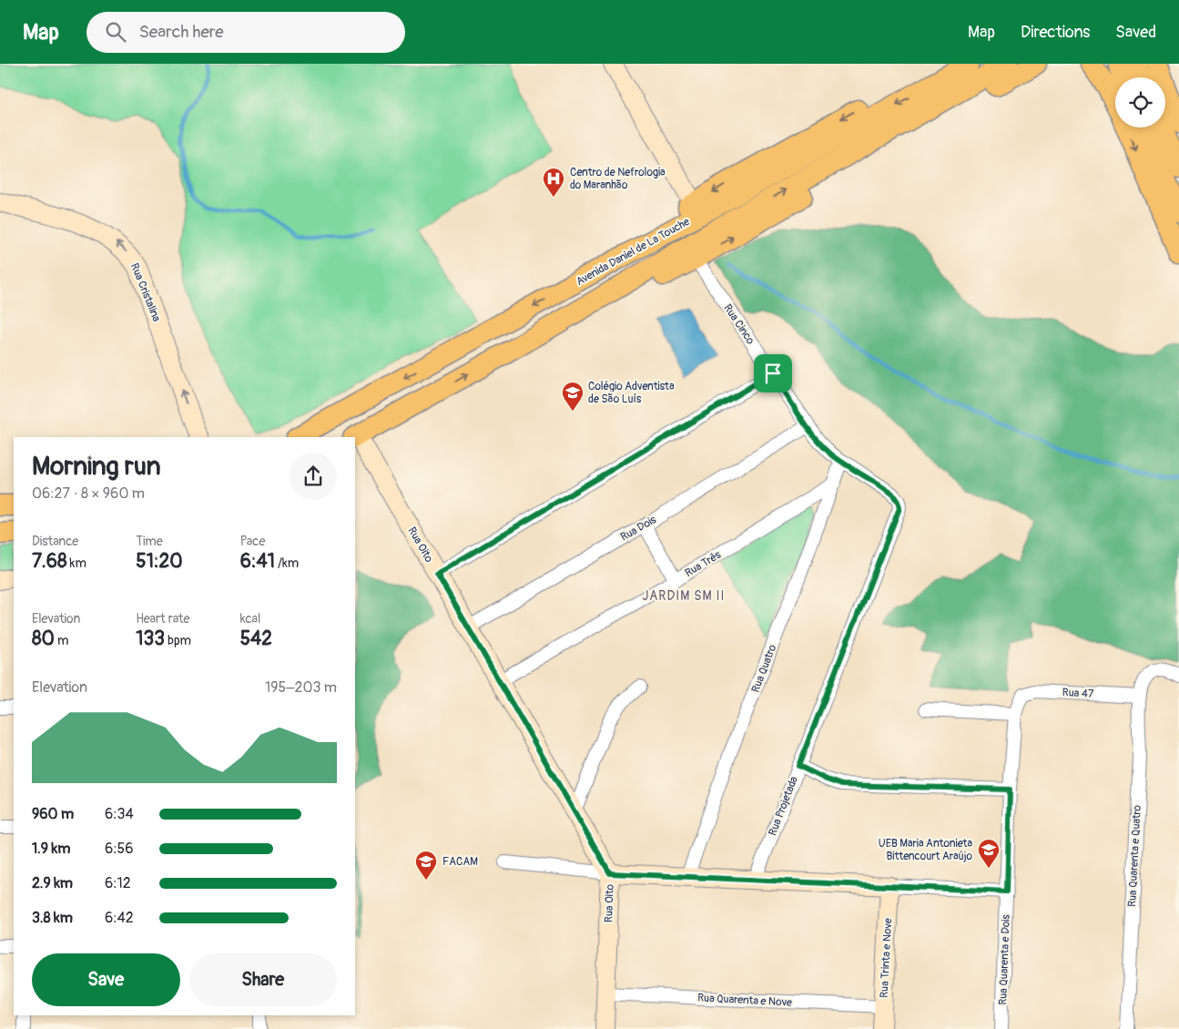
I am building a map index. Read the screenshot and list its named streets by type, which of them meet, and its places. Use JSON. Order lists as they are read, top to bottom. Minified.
{"streets":{"main road":["Avenida Daniel de La Touche"],"street":["Rua Cristalina","Rua Cinco","Rua Dois","Rua Oito","Rua Três","Rua Quatro","Rua 47","Rua Projetada","Rua Quarenta e Quatro","Rua Trinta e Nove","Rua Quarenta e Dois","Rua Quarenta e Nove"]},"crossings":[["Avenida Daniel de La Touche","Rua Oito"],["Rua Cinco","Rua Dois"],["Rua Cinco","Rua Quatro"],["Rua Cinco","Rua Projetada"],["Rua Dois","Rua Oito"],["Rua Oito","Rua Três"],["Rua Oito","Rua Quarenta e Nove"],["Rua Três","Rua Quatro"],["Rua 47","Rua Quarenta e Quatro"],["Rua 47","Rua Quarenta e Dois"],["Rua Trinta e Nove","Rua Quarenta e Nove"]],"one_way":["Rua Cristalina"],"districts":["JARDIM SM II"],"places":{"hospital":["Centro de Nefrologia do Maranhão"],"school or university":["Colégio Adventista de São Luís","UEB Maria Antonieta Bittencourt Araújo","FACAM"]},"page":{"header":"Map","search":"Search here","nav":["Map","Directions","Saved"],"heading":["Morning run","06:27 · 8 × 960 m"],"stats":[["Distance","7.68 km"],["Time","51:20"],["Pace","6:41 /km"],["Elevation","80 m"],["Heart rate","133 bpm"],["kcal","542"]],"chart":["Elevation","195–203 m"],"list":[{"name":"960 m","note":"6:34"},{"name":"1.9 km","note":"6:56"},{"name":"2.9 km","note":"6:12"},{"name":"3.8 km","note":"6:42"}],"buttons":["Save","Share"]}}
